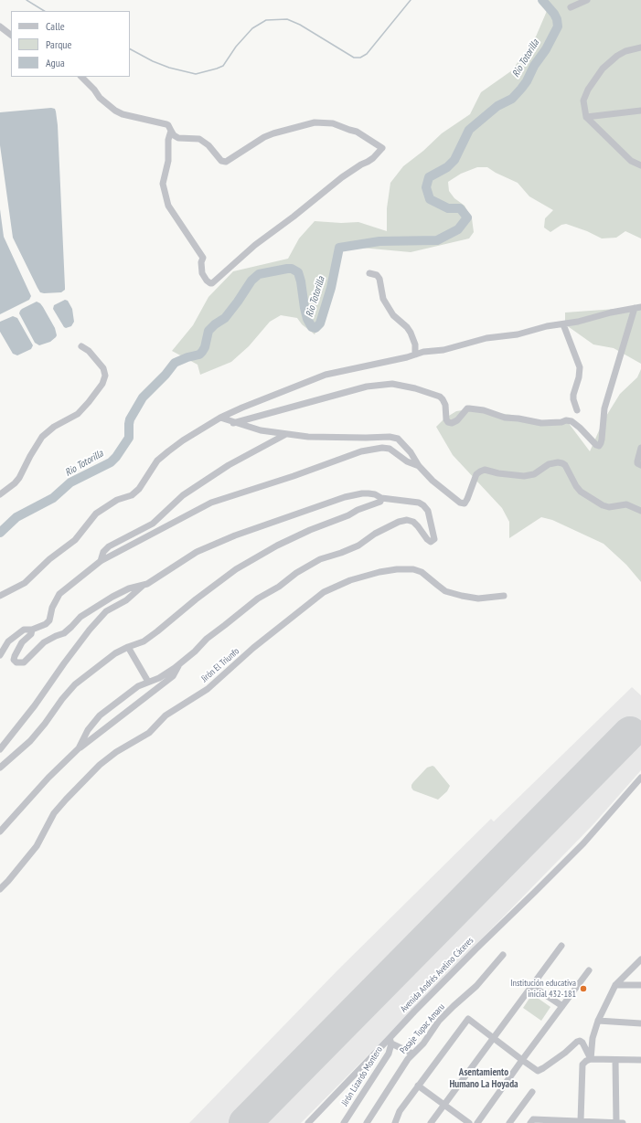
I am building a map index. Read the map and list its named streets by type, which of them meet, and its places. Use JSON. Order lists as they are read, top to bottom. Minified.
{"streets":{"street":["Jirón El Triunfo","Avenida Andrés Avelino Cáceres","Pasaje Tupac Amaru","Jirón Lizardo Montero"]},"crossings":[["Avenida Andrés Avelino Cáceres","Jirón Lizardo Montero"]],"districts":["Asentamiento Humano La Hoyada"],"water":["Rio Totorilla"],"places":["Institución educativa inicial 432-181"],"legend":["Calle","Parque","Agua"]}
